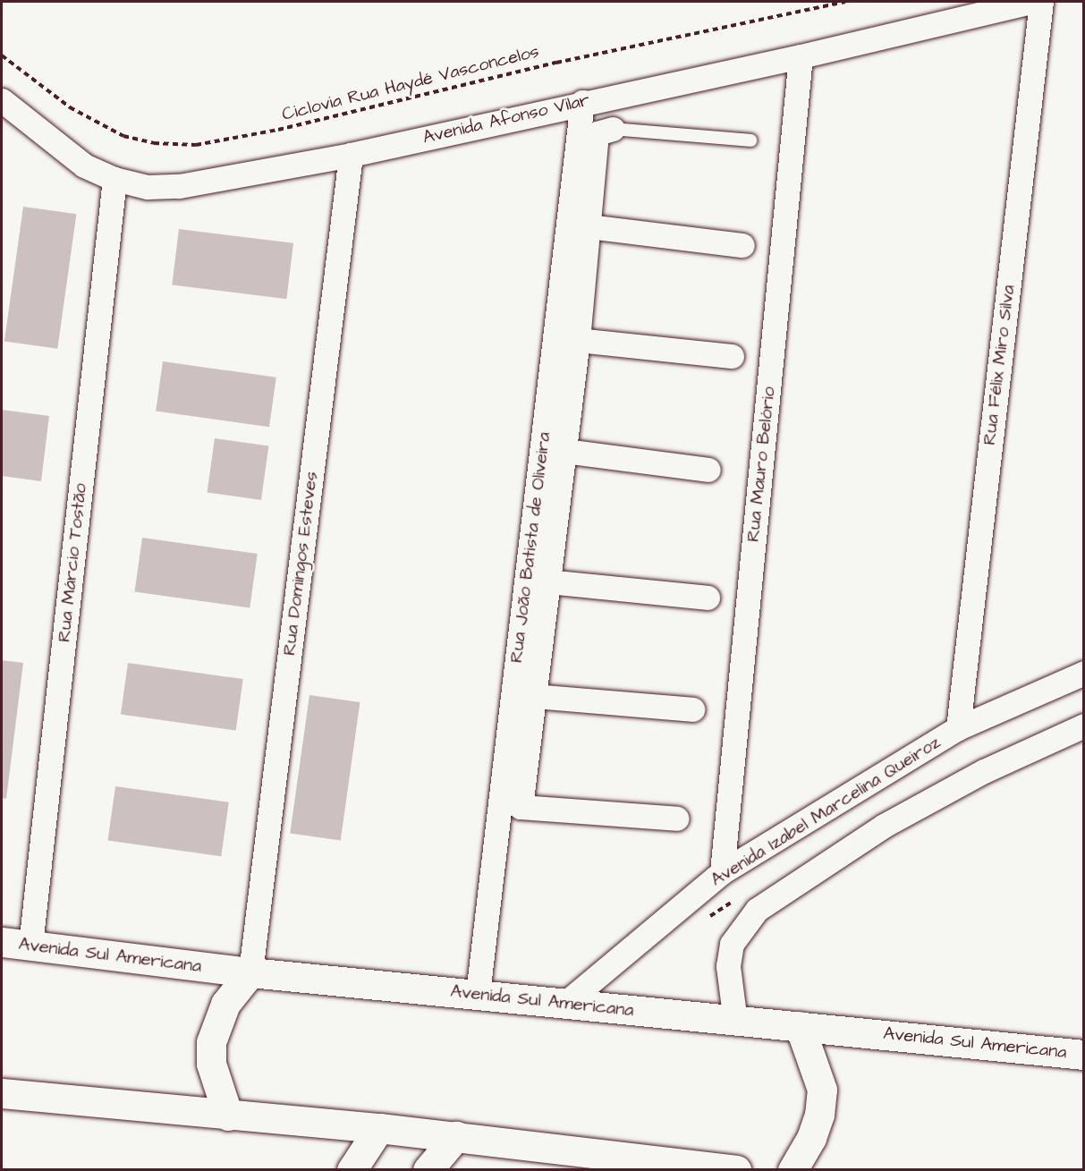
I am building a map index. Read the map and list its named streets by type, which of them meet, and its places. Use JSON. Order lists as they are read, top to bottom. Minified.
{"streets":{"street":["Avenida Afonso Vilar","Rua Félix Miro Silva","Rua Mauro Belório","Rua João Batista de Oliveira","Rua Márcio Tostão","Rua Domingos Esteves","Avenida Izabel Marcelina Queiroz","Avenida Sul Americana"],"path":["Ciclovia Rua Haydé Vasconcelos"]},"crossings":[["Avenida Afonso Vilar","Rua Mauro Belório"],["Avenida Afonso Vilar","Rua João Batista de Oliveira"],["Avenida Afonso Vilar","Rua Márcio Tostão"],["Avenida Afonso Vilar","Rua Domingos Esteves"],["Rua Félix Miro Silva","Avenida Izabel Marcelina Queiroz"],["Rua Mauro Belório","Avenida Izabel Marcelina Queiroz"],["Rua João Batista de Oliveira","Avenida Sul Americana"],["Rua Márcio Tostão","Avenida Sul Americana"],["Rua Domingos Esteves","Avenida Sul Americana"],["Avenida Izabel Marcelina Queiroz","Avenida Sul Americana"]]}
